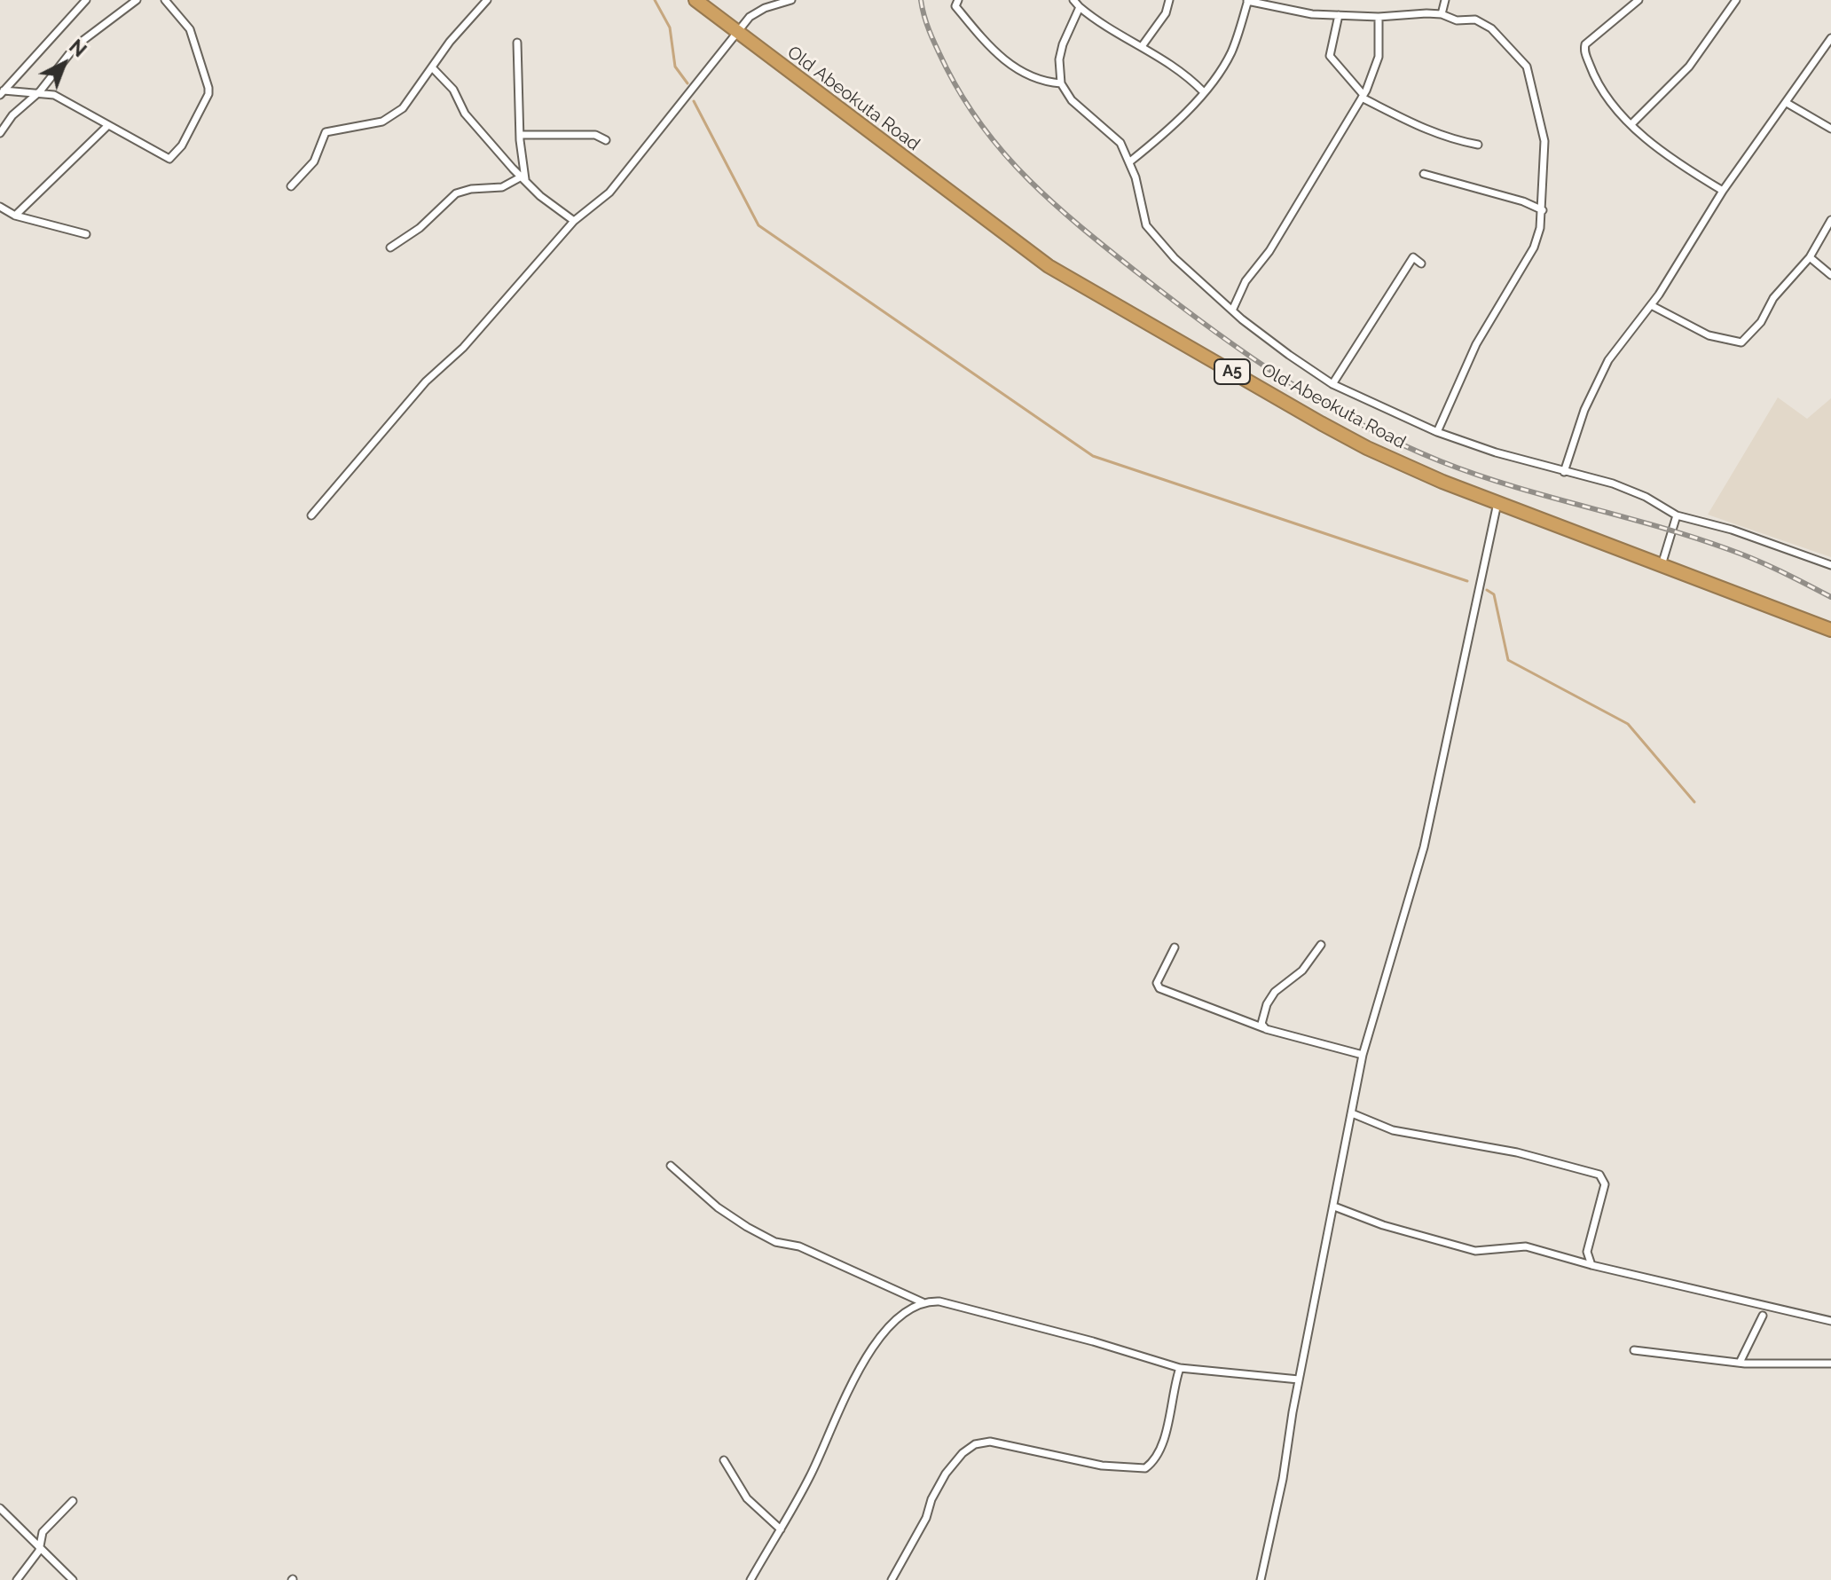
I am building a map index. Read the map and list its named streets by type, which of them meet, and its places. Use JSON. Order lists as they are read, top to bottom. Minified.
{"streets":{"highway":["Old Abeokuta Road","A5"]},"north":"top right"}
